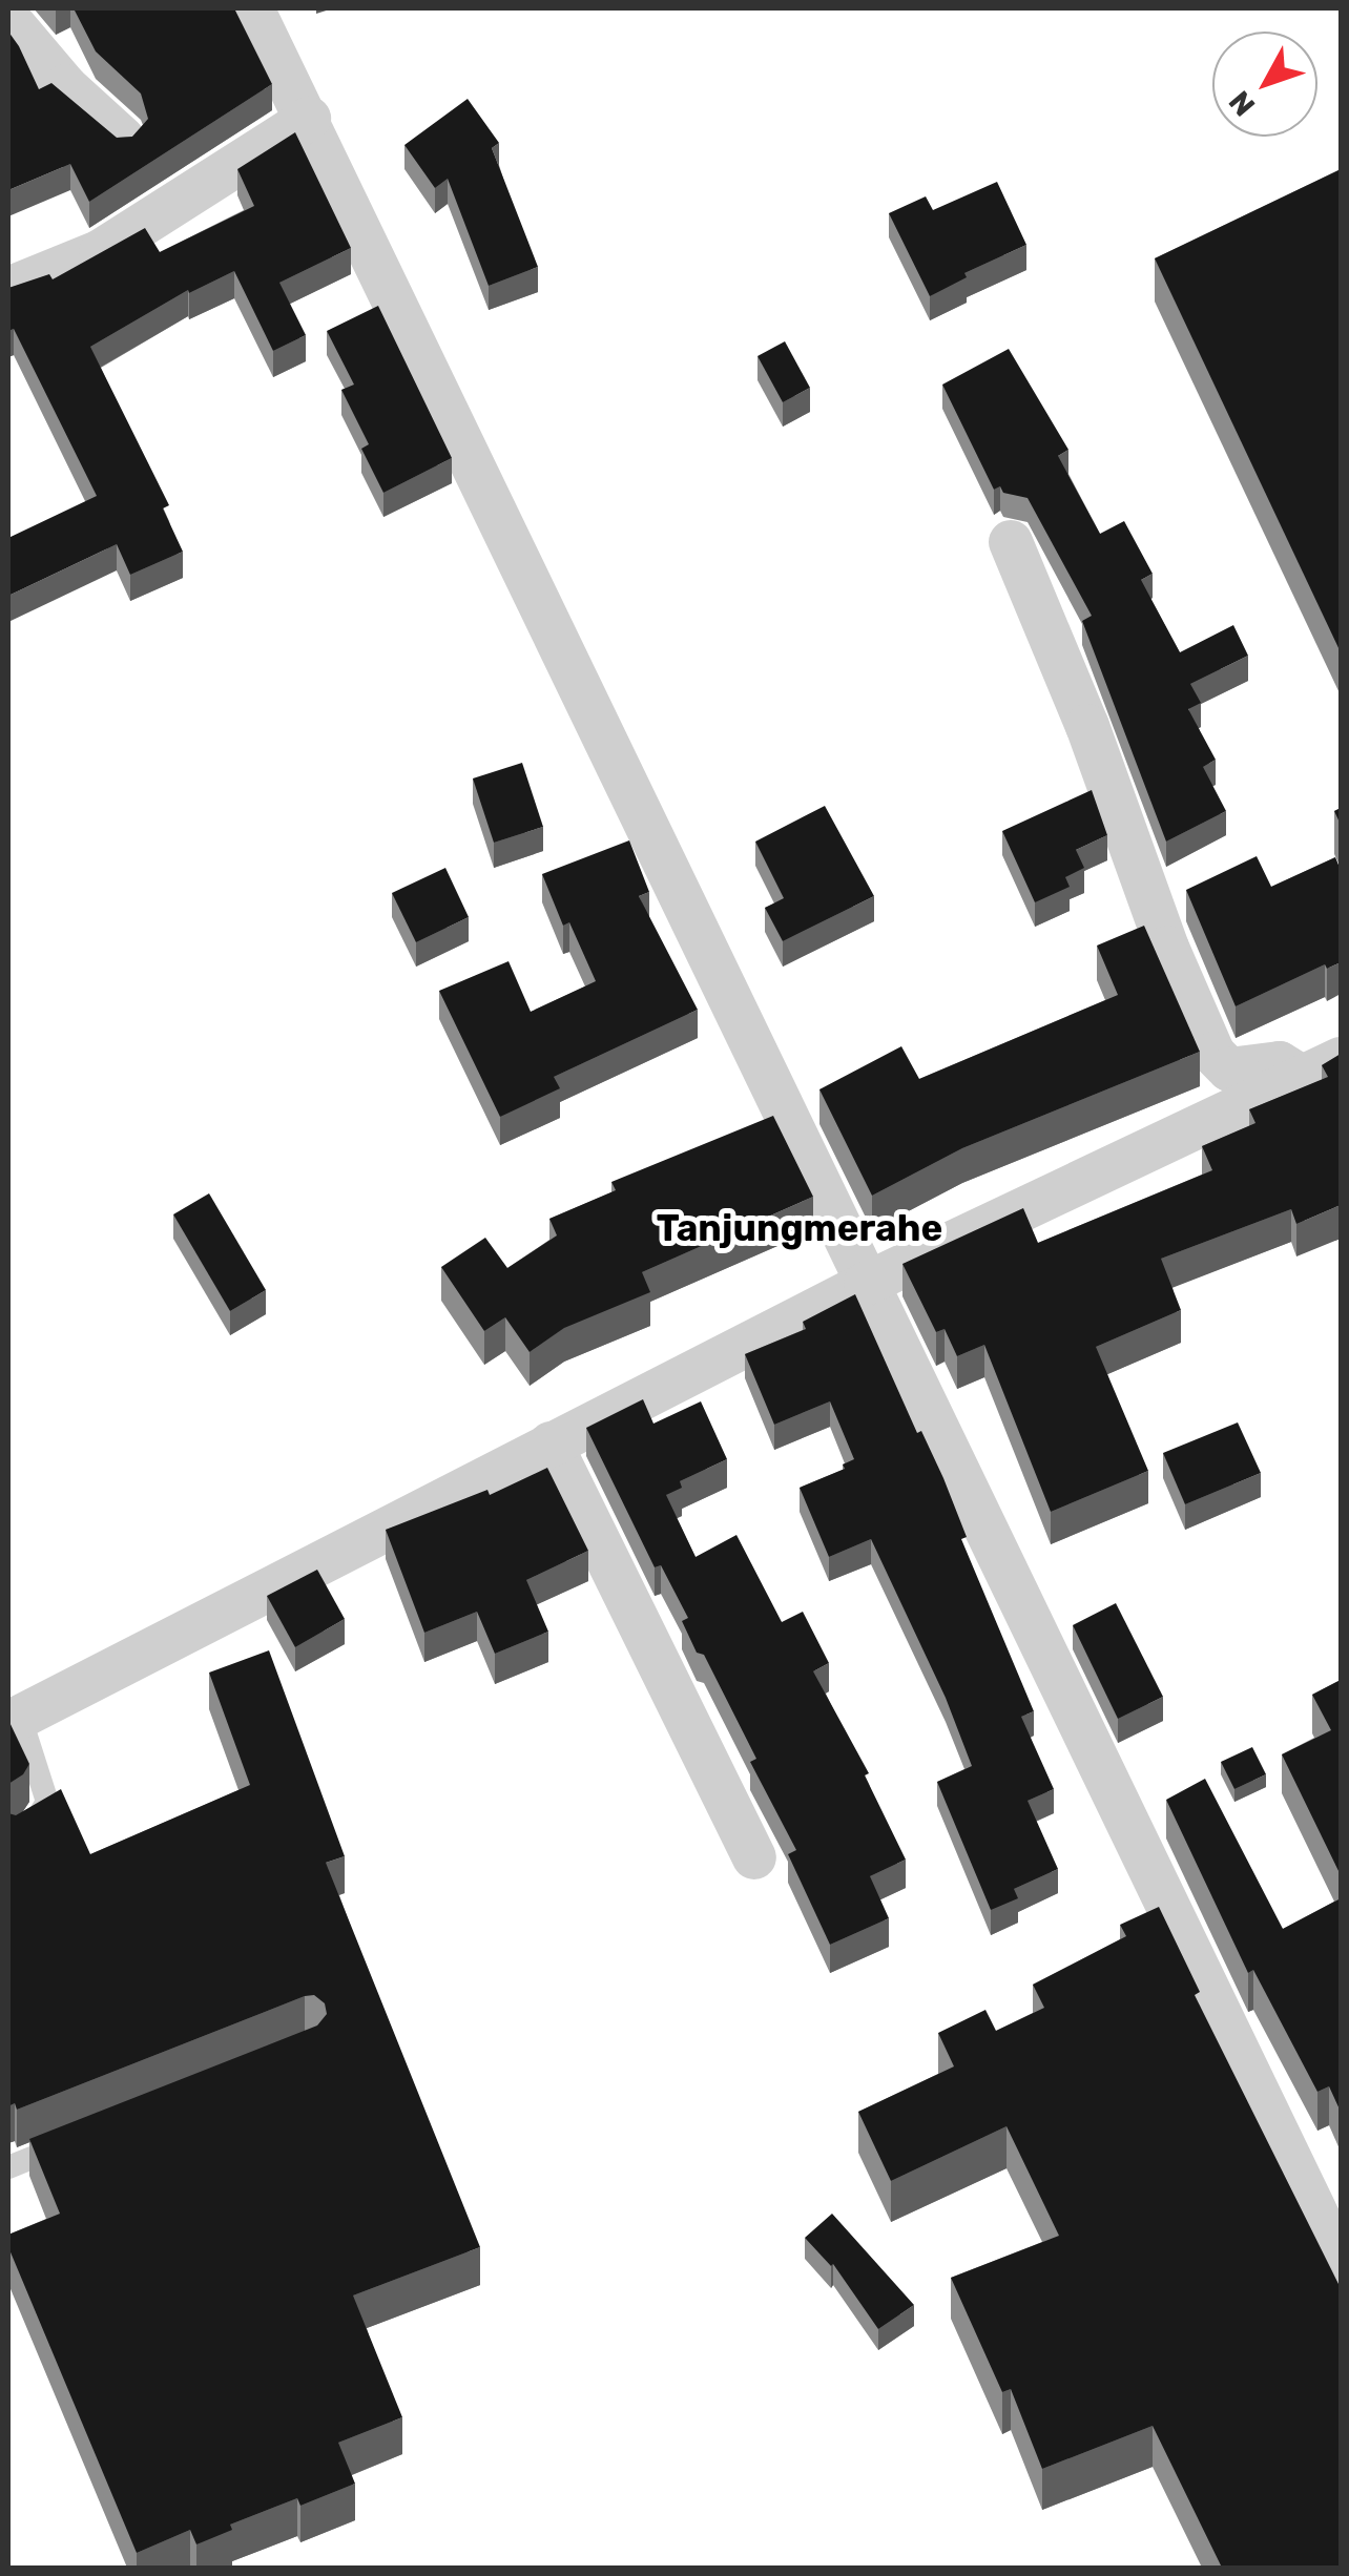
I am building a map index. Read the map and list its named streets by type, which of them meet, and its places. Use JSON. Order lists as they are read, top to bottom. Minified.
{"districts":["Tanjungmerahe"],"north":"bottom left"}
